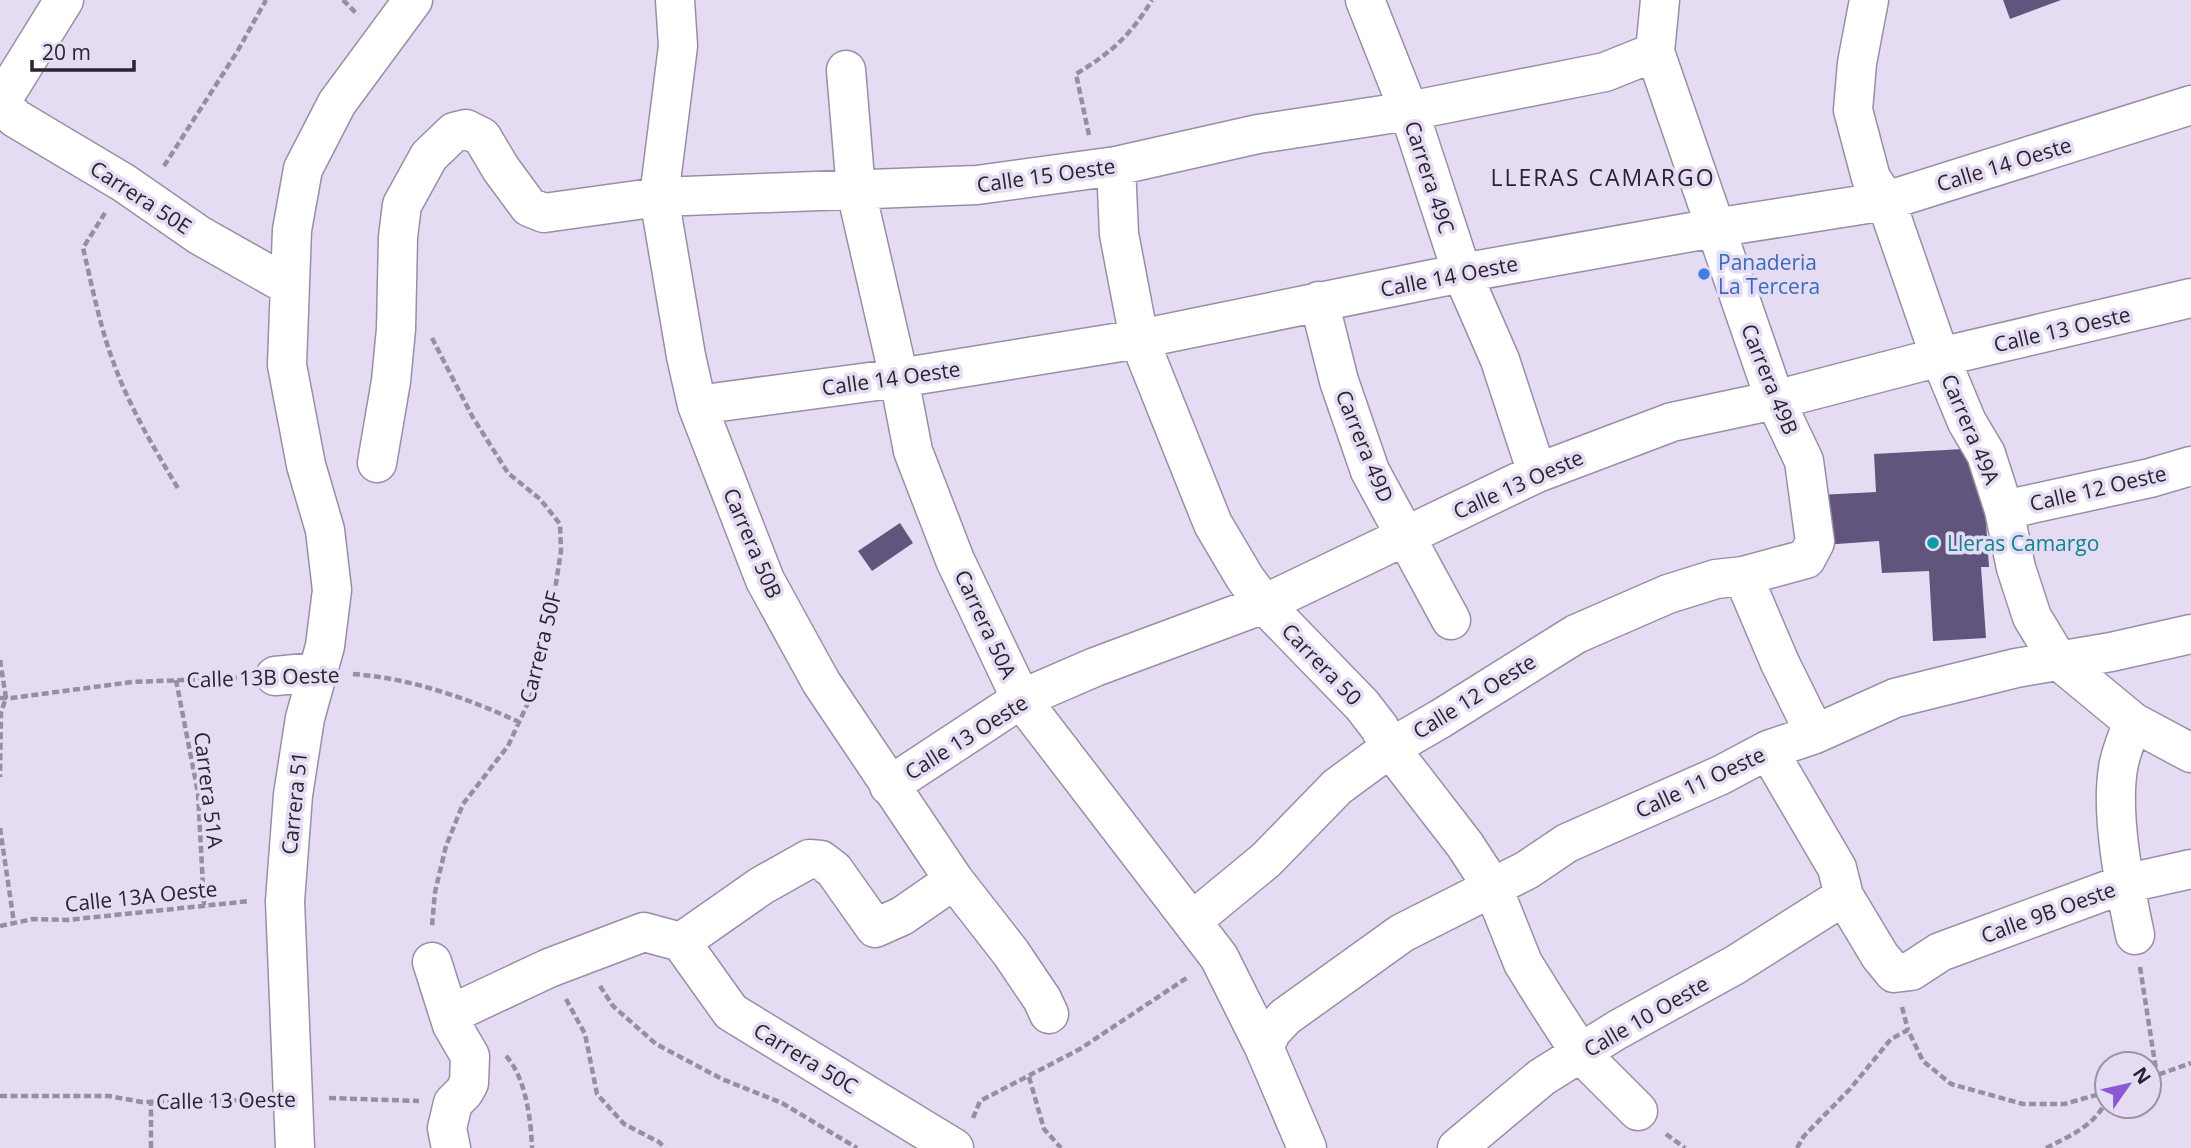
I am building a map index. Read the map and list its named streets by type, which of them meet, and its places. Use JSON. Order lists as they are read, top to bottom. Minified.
{"streets":{"street":["Calle 14 Oeste","Calle 15 Oeste","Carrera 49C","Carrera 50E","Calle 13 Oeste","Carrera 49B","Carrera 49A","Carrera 49D","Calle 12 Oeste","Carrera 50B","Carrera 50A","Carrera 50","Calle 13B Oeste","Calle 11 Oeste","Carrera 51","Calle 9B Oeste","Calle 10 Oeste","Carrera 50C"],"path":["Carrera 50F","Carrera 51A","Calle 13A Oeste"]},"crossings":[["Calle 14 Oeste","Carrera 49C"],["Calle 14 Oeste","Carrera 49B"],["Calle 14 Oeste","Carrera 49A"],["Calle 14 Oeste","Carrera 49D"],["Calle 14 Oeste","Carrera 50B"],["Calle 14 Oeste","Carrera 50A"],["Calle 14 Oeste","Carrera 50"],["Calle 15 Oeste","Carrera 49C"],["Calle 15 Oeste","Carrera 49B"],["Calle 15 Oeste","Carrera 50B"],["Calle 15 Oeste","Carrera 50A"],["Calle 15 Oeste","Carrera 50"],["Carrera 49C","Calle 13 Oeste"],["Carrera 50E","Carrera 51"],["Calle 13 Oeste","Carrera 49B"],["Calle 13 Oeste","Carrera 49A"],["Calle 13 Oeste","Carrera 49D"],["Calle 13 Oeste","Carrera 50B"],["Calle 13 Oeste","Carrera 50A"],["Calle 13 Oeste","Carrera 50"],["Calle 13 Oeste","Carrera 51"],["Carrera 49B","Calle 12 Oeste"],["Carrera 49A","Calle 12 Oeste"],["Carrera 49A","Calle 11 Oeste"],["Calle 12 Oeste","Carrera 50A"],["Calle 12 Oeste","Carrera 50"],["Carrera 50A","Calle 11 Oeste"],["Carrera 50F","Calle 13B Oeste"],["Carrera 50","Calle 11 Oeste"],["Carrera 50","Calle 10 Oeste"],["Calle 13B Oeste","Carrera 51A"],["Calle 13B Oeste","Carrera 51"],["Carrera 51A","Calle 13A Oeste"],["Carrera 51","Calle 13A Oeste"],["Calle 9B Oeste","Calle 10 Oeste"]],"districts":["LLERAS CAMARGO"],"places":["Panaderia La Tercera","Lleras Camargo"],"scale_bar":"20 m","north":"top right"}
